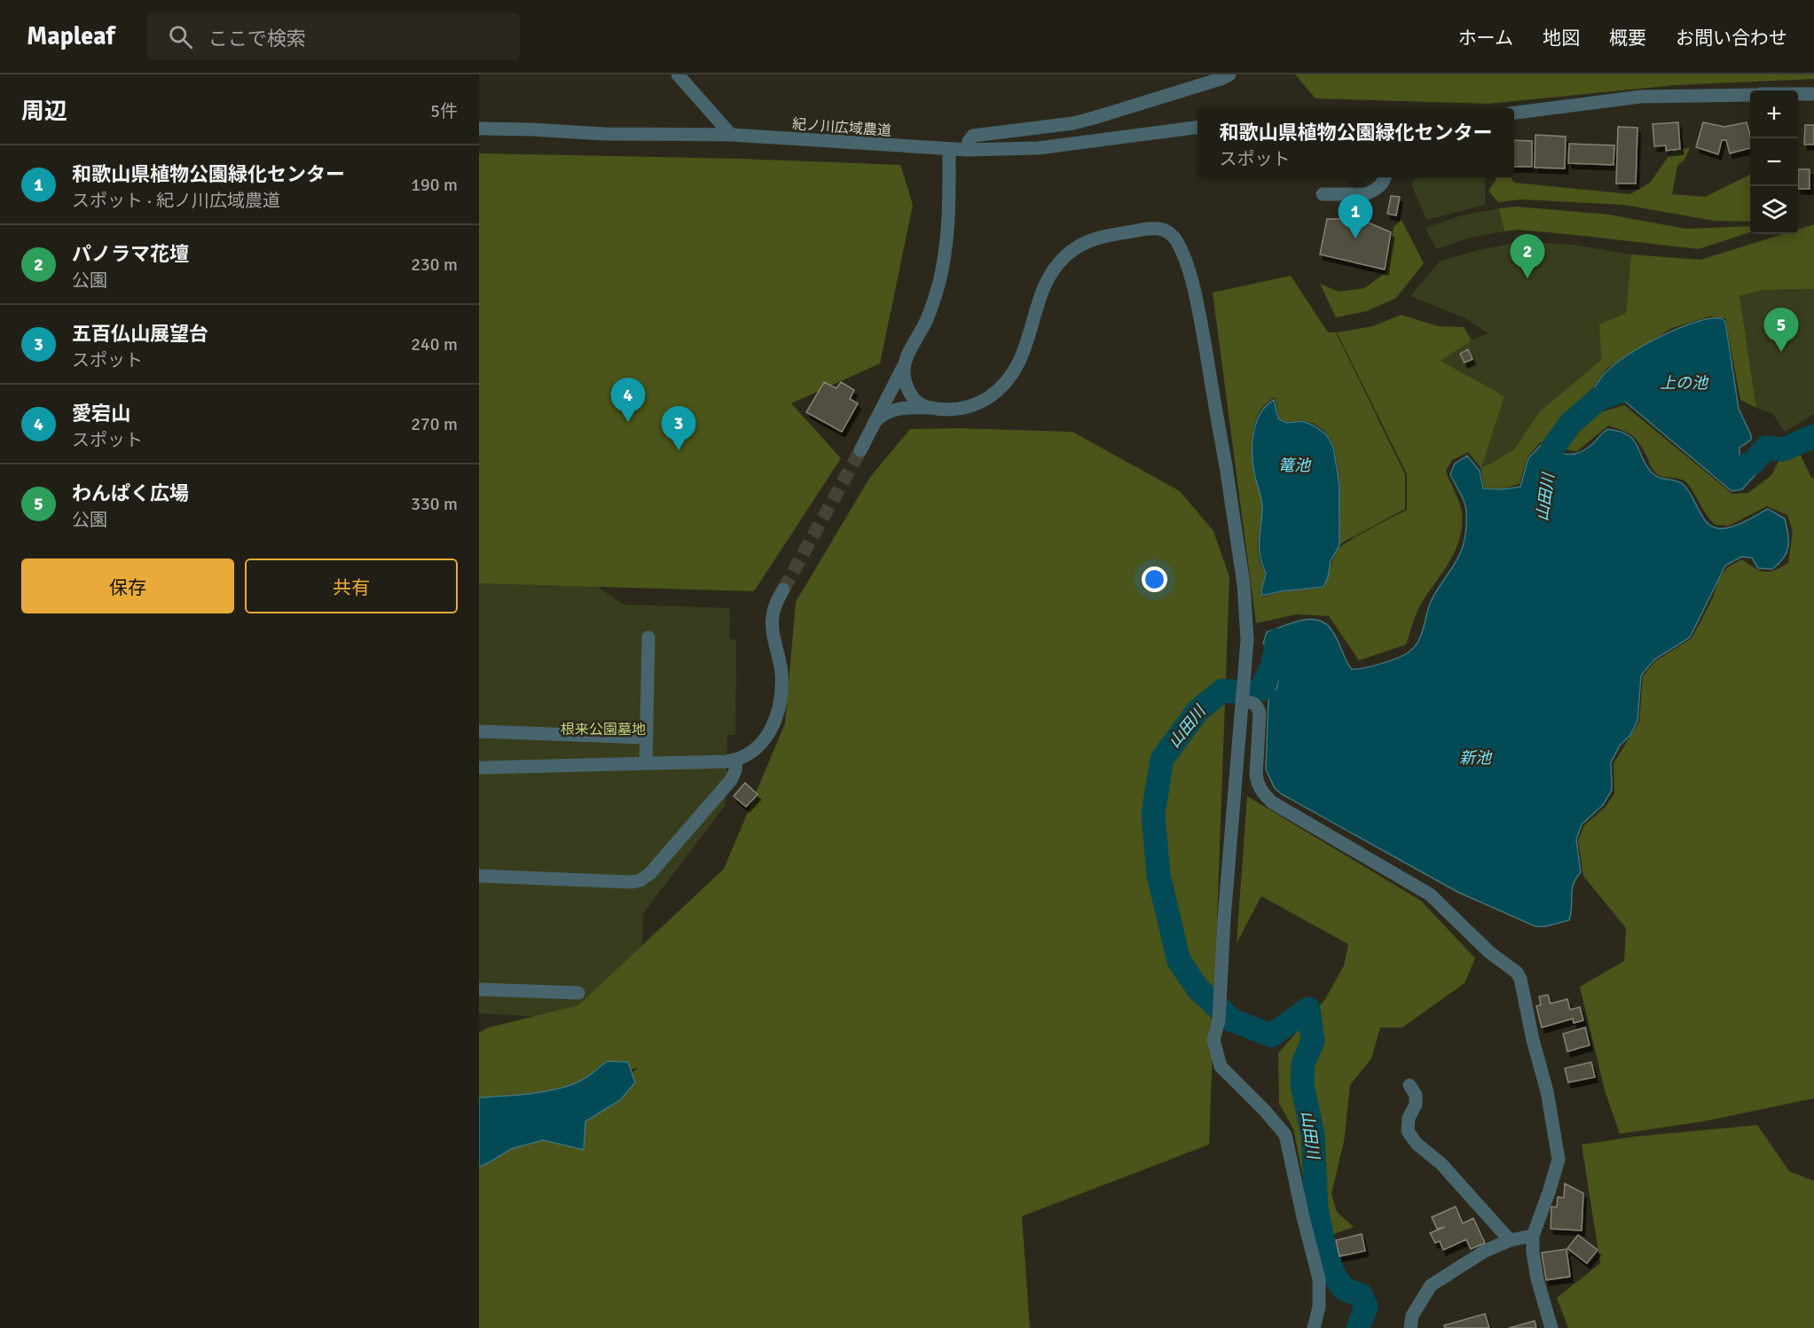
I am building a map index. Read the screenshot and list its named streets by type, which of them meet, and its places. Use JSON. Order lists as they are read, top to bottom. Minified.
{"streets":{"street":["紀ノ川広域農道"]},"water":["上の池","篭池","山田川","新池"],"parks":["根来公園墓地"],"page":{"header":"Mapleaf","search":"ここで検索","nav":["ホーム","地図","概要","お問い合わせ"],"heading":["周辺","5件"],"map_buttons":["+","−"],"popup":["和歌山県植物公園緑化センター","スポット"],"list":[{"mark":"1","name":"和歌山県植物公園緑化センター","note":"スポット · 紀ノ川広域農道","value":"190 m"},{"mark":"2","name":"パノラマ花壇","note":"公園","value":"230 m"},{"mark":"3","name":"五百仏山展望台","note":"スポット","value":"240 m"},{"mark":"4","name":"愛宕山","note":"スポット","value":"270 m"},{"mark":"5","name":"わんぱく広場","note":"公園","value":"330 m"}],"pins":["1","2","5","4","3"],"buttons":["保存","共有"]}}
